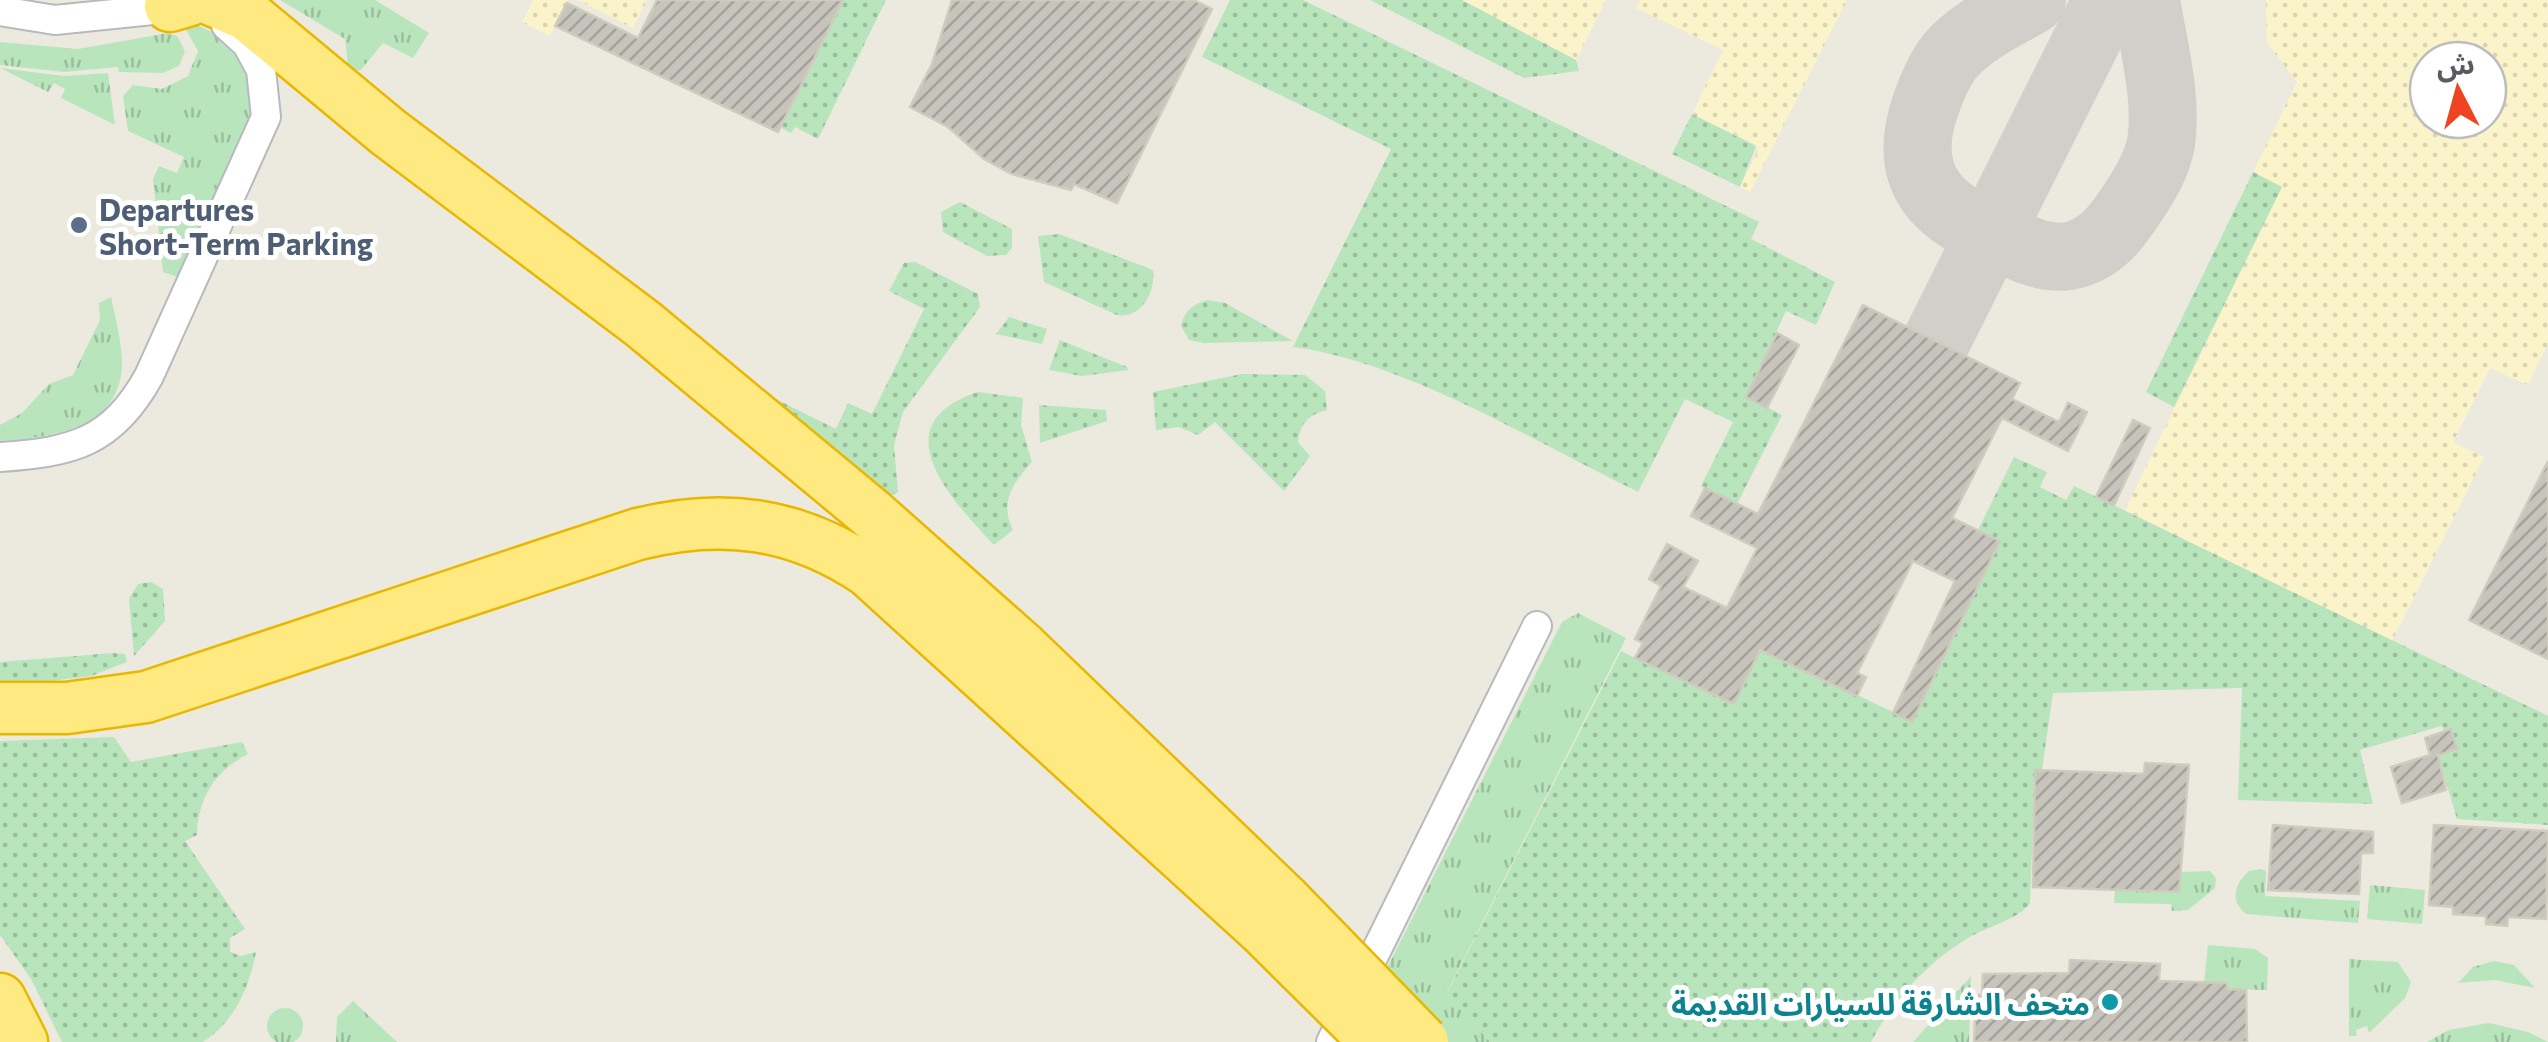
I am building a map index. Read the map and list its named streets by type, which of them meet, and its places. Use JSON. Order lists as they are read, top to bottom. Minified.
{"places":["Departures Short-Term Parking","متحف الشارقة للسيارات القديمة"],"north":"top"}
